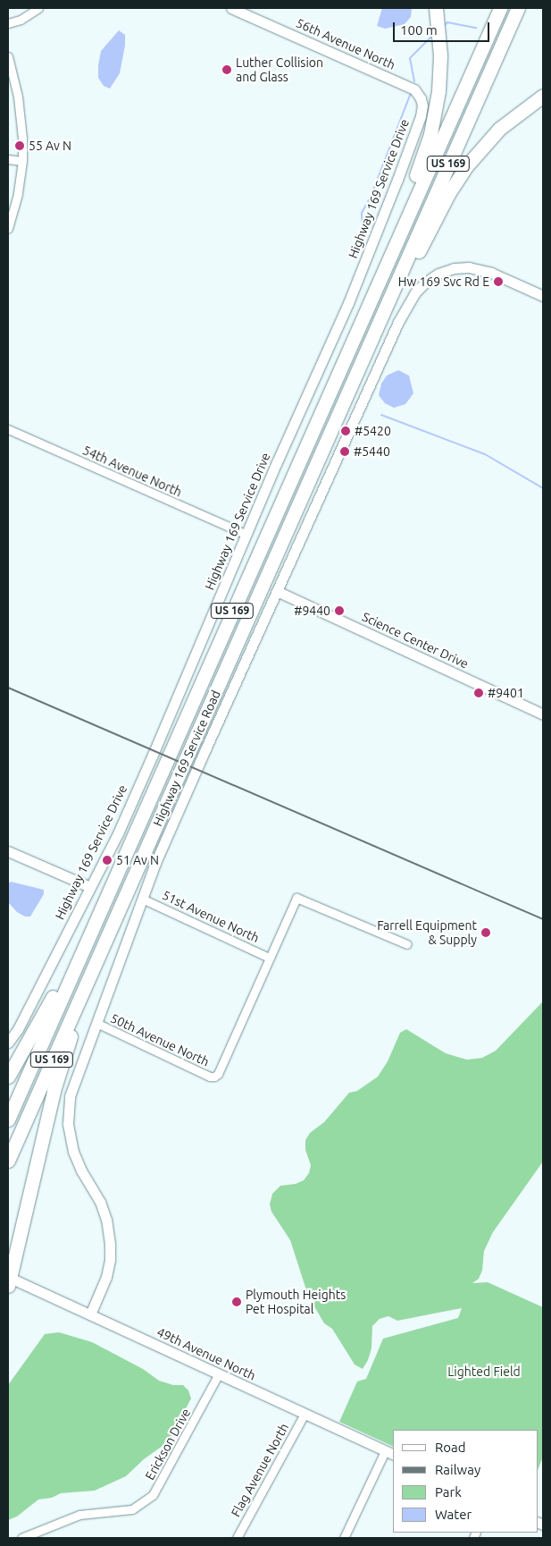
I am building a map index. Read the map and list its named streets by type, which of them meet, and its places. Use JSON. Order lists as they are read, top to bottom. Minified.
{"streets":{"highway":["US 169"],"street":["56th Avenue North","Highway 169 Service Drive","54th Avenue North","Science Center Drive","Highway 169 Service Road","51st Avenue North","50th Avenue North","49th Avenue North","Erickson Drive","Flag Avenue North"]},"crossings":[["56th Avenue North","Highway 169 Service Drive"],["Highway 169 Service Drive","54th Avenue North"],["Science Center Drive","Highway 169 Service Road"],["Highway 169 Service Road","51st Avenue North"],["Highway 169 Service Road","50th Avenue North"],["Highway 169 Service Road","49th Avenue North"],["51st Avenue North","50th Avenue North"],["49th Avenue North","Erickson Drive"],["49th Avenue North","Flag Avenue North"]],"parks":["Lighted Field"],"places":["Luther Collision and Glass","55 Av N","Hw 169 Svc Rd E","#5420","#5440","#9440","#9401","51 Av N","Farrell Equipment & Supply","Plymouth Heights Pet Hospital"],"legend":["Road","Railway","Park","Water"],"scale_bar":"100 m"}
